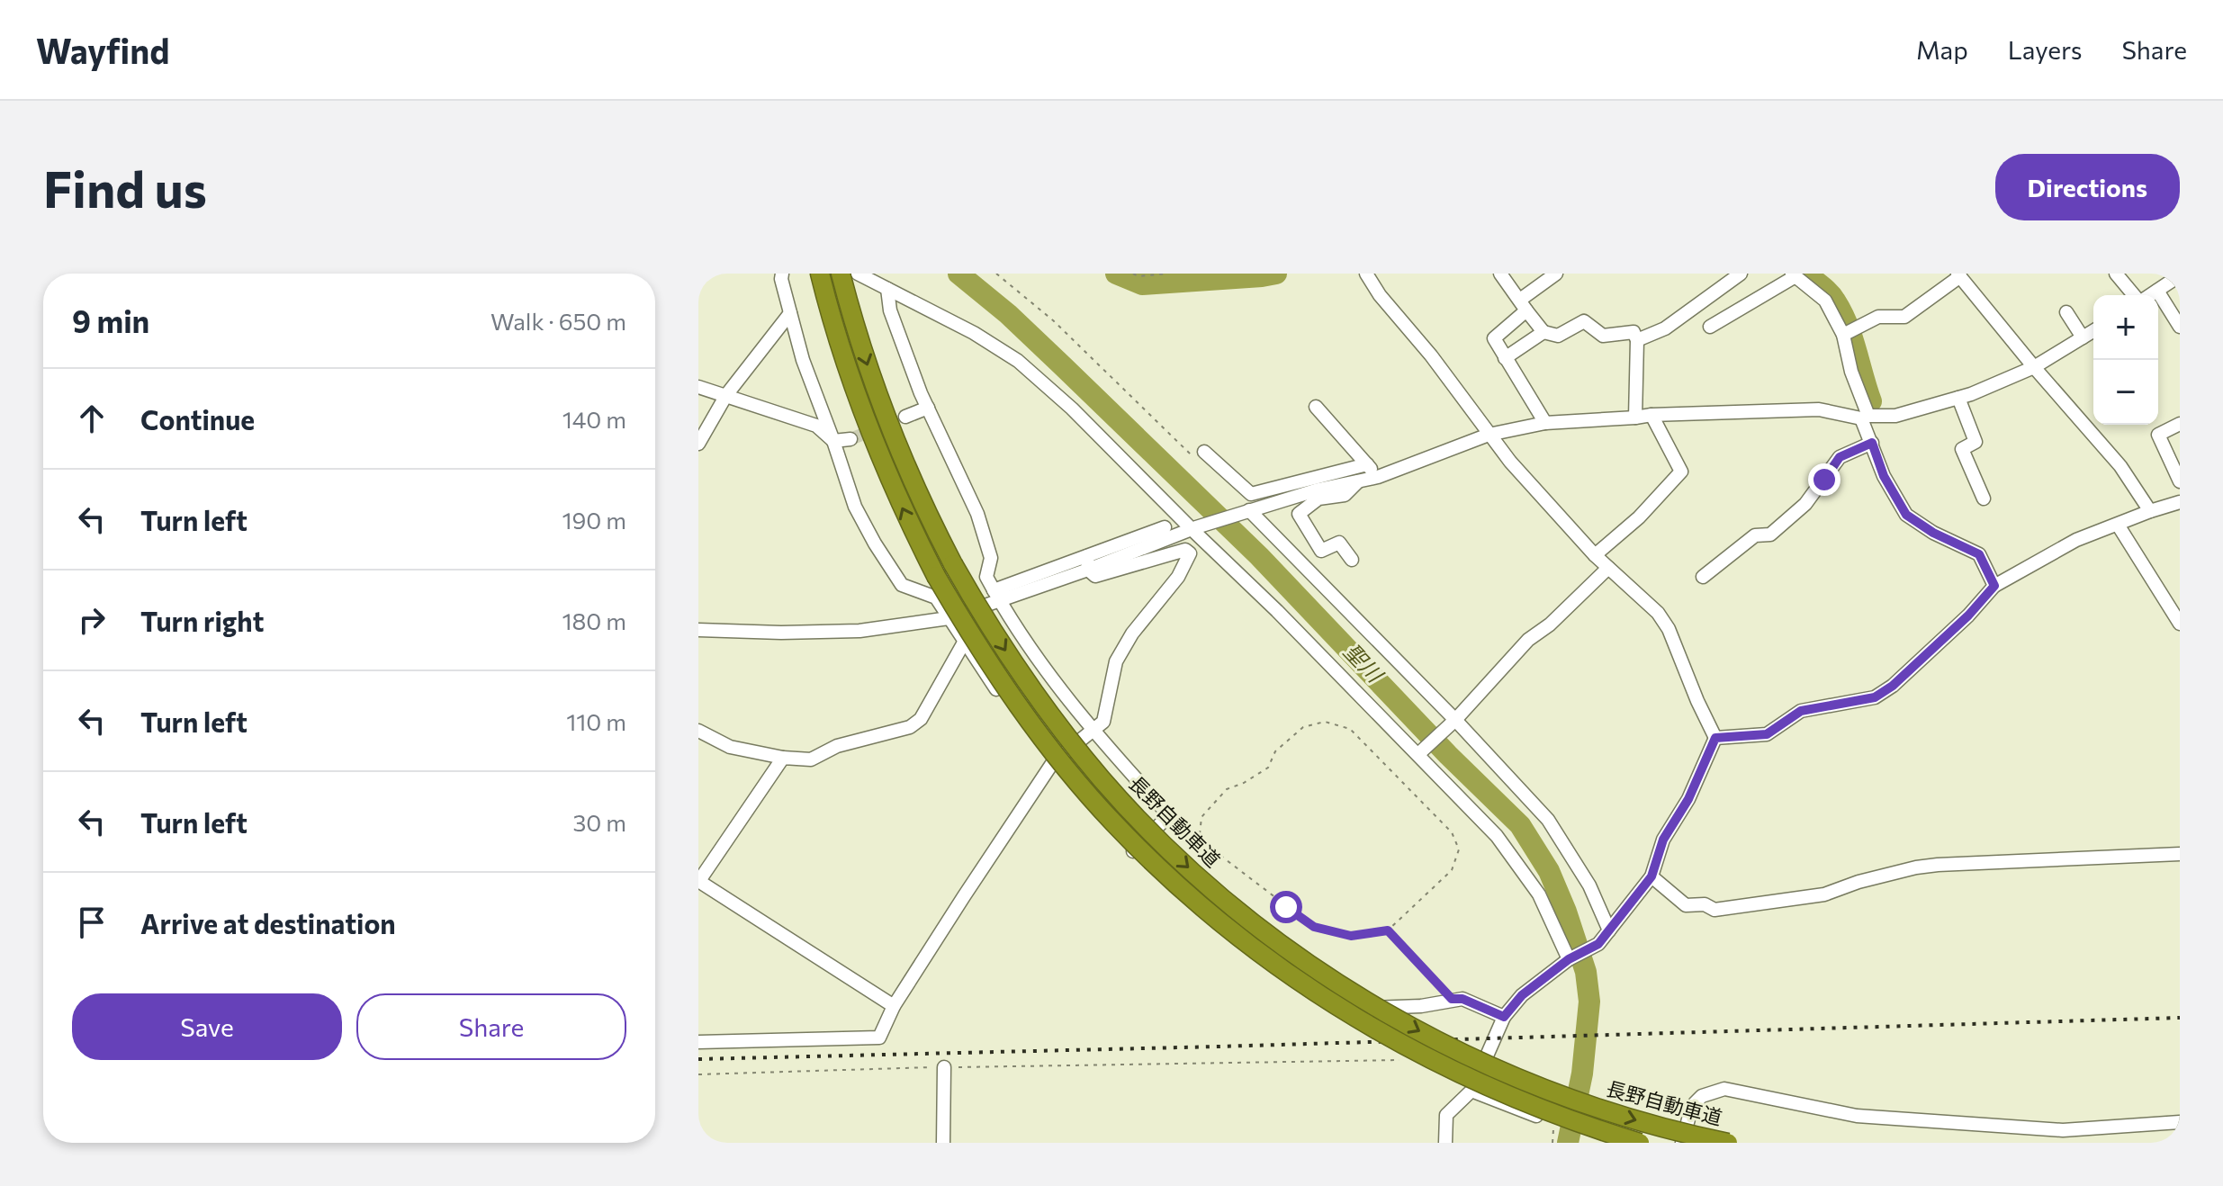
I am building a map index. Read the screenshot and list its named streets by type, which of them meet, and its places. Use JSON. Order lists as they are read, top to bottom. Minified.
{"streets":{"highway":["長野自動車道"]},"water":["聖川"],"page":{"header":"Wayfind","nav":["Map","Layers","Share"],"buttons":["Directions",["Save","Share"]],"title":"Find us","heading":["9 min","Walk · 650 m"],"map_buttons":["+","−"],"list":[["Continue","140 m"],["Turn left","190 m"],["Turn right","180 m"],["Turn left","110 m"],["Turn left","30 m"],"Arrive at destination"]}}
